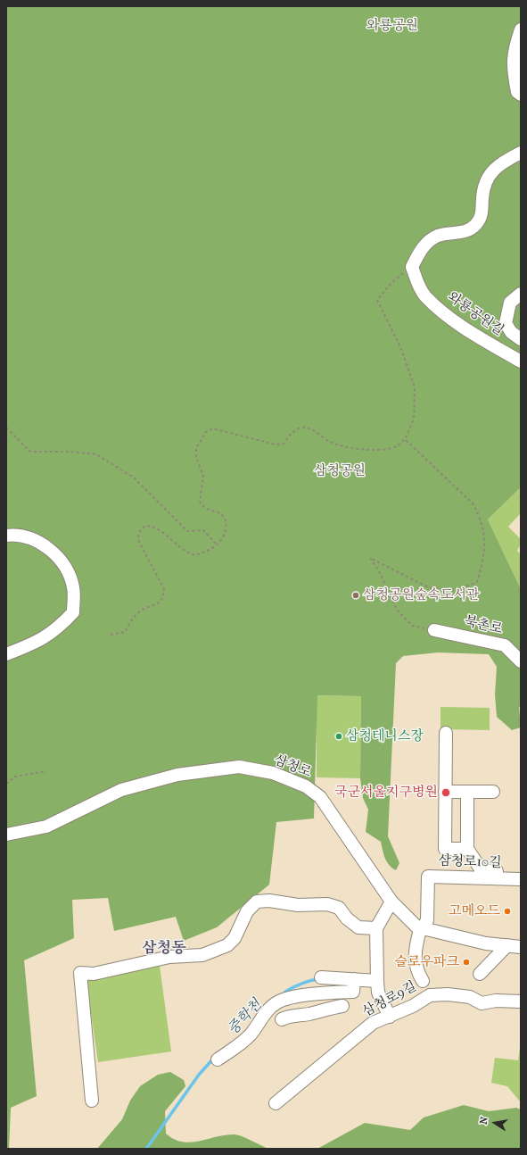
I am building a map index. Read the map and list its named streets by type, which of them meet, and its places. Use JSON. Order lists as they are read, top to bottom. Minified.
{"streets":{"street":["와룡공원길","북촌로","삼청로","삼청로10길","삼청로9길"]},"crossings":[["삼청로","삼청로10길"]],"districts":["삼청동"],"water":["중학천"],"parks":["와룡공원","삼청공원"],"places":["삼청공원숲속도서관","삼청테니스장","국군서울지구병원","고메오드","슬로우파크"],"north":"left"}
